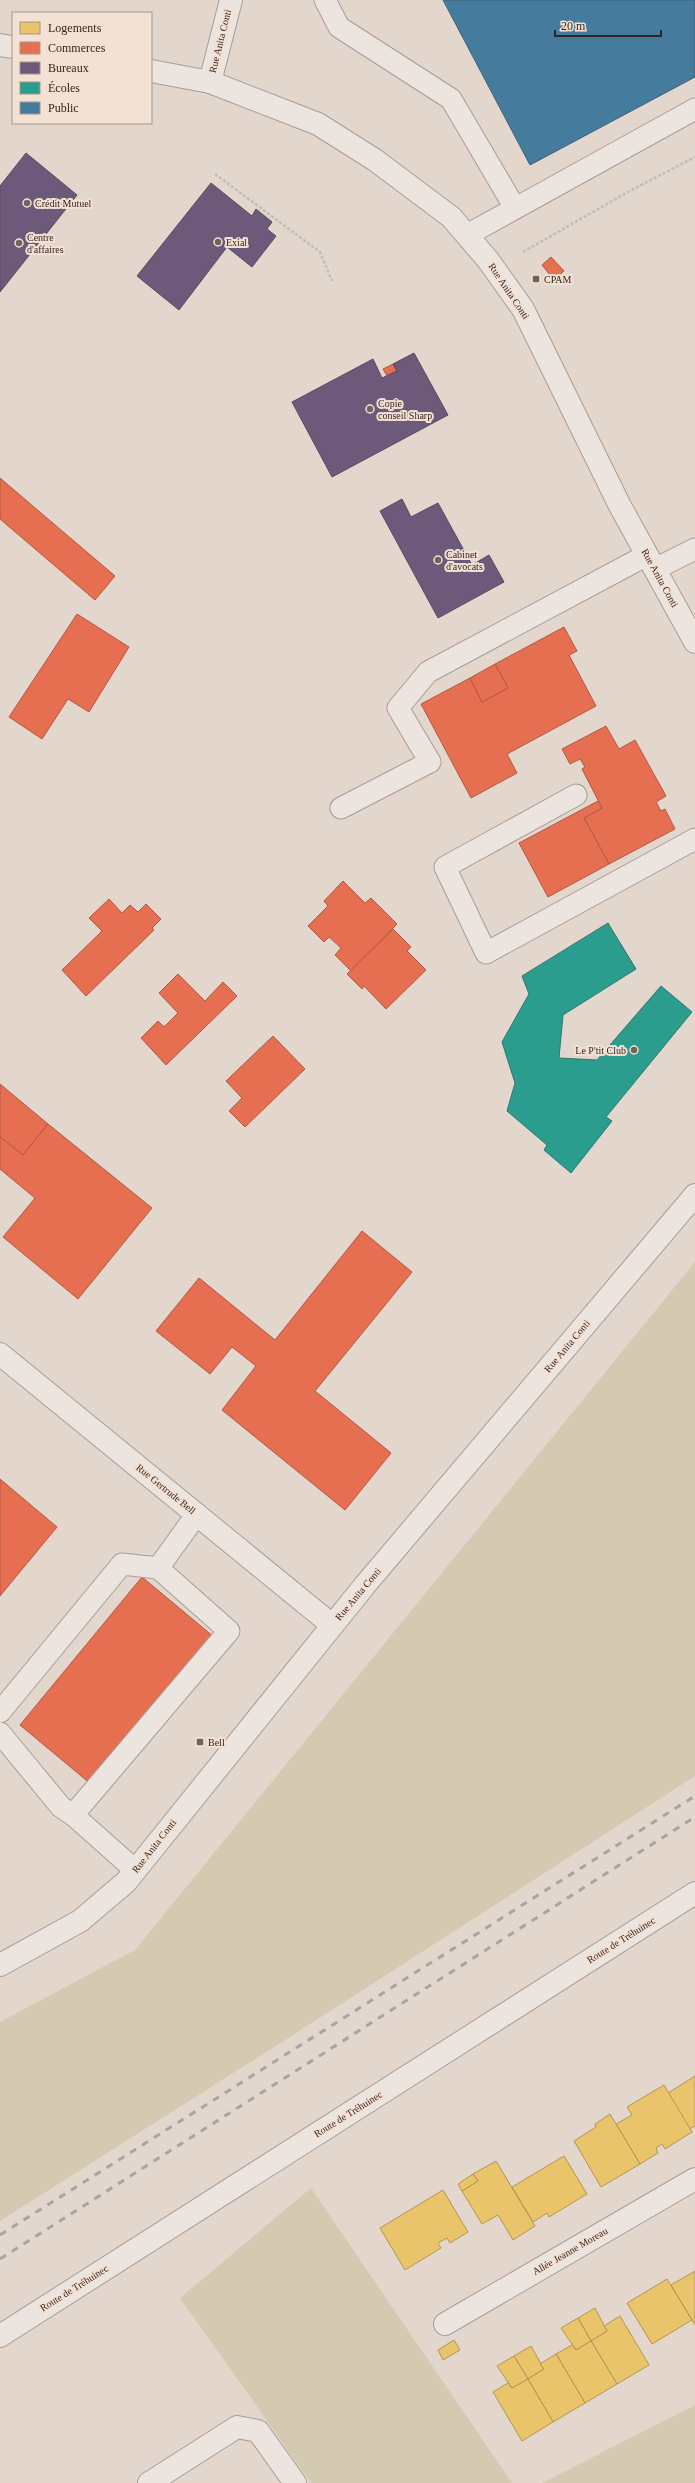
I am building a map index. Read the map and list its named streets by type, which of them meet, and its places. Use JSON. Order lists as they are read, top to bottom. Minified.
{"streets":{"street":["Rue Anita Conti","Rue Gertrude Bell","Route de Tréhuinec","Allée Jeanne Moreau"]},"crossings":[["Rue Anita Conti","Rue Gertrude Bell"]],"places":{"other":["Crédit Mutuel","Exial","Centre d'affaires","Copie conseil Sharp","Cabinet d'avocats","Le P'tit Club"],"transit":["CPAM","Bell"]},"legend":["Logements","Commerces","Bureaux","Écoles","Public"],"scale_bar":"20 m"}
